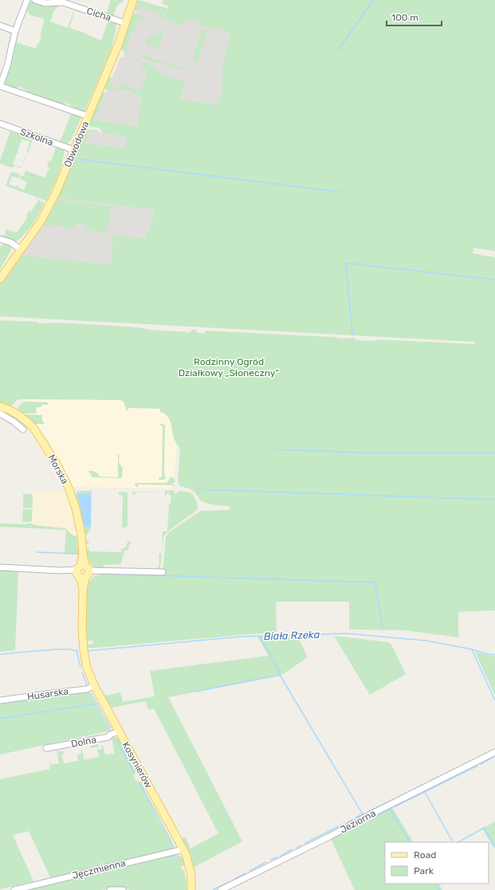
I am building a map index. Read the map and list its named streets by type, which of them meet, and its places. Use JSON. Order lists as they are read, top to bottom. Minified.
{"streets":{"main road":["Obwodowa","Morska","Kosynierów"],"street":["Cicha","Szkolna","Husarska","Dolna","Jeziorna","Jęczmienna"]},"crossings":[["Cicha","Obwodowa"],["Szkolna","Obwodowa"],["Morska","Kosynierów"],["Husarska","Kosynierów"],["Dolna","Kosynierów"],["Kosynierów","Jęczmienna"]],"water":["Biała Rzeka"],"parks":["Rodzinny Ogród Działkowy „Słoneczny”"],"legend":["Road","Park"],"scale_bar":"100 m"}
